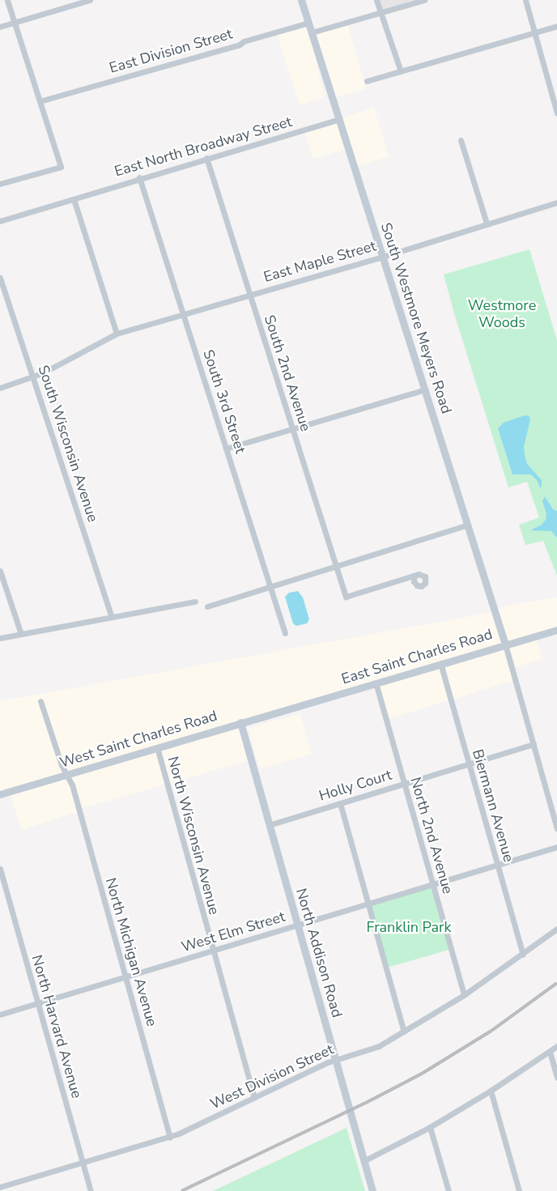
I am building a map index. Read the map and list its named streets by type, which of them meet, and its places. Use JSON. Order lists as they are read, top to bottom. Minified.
{"streets":{"street":["East Division Street","East North Broadway Street","East Maple Street","South Westmore Meyers Road","South 2nd Avenue","South 3rd Street","South Wisconsin Avenue","East Saint Charles Road","West Saint Charles Road","Holly Court","Biermann Avenue","North Wisconsin Avenue","North 2nd Avenue","West Elm Street","North Michigan Avenue","North Addison Road","North Harvard Avenue","West Division Street"]},"crossings":[["East Division Street","South Westmore Meyers Road"],["East North Broadway Street","South Westmore Meyers Road"],["East North Broadway Street","South 2nd Avenue"],["East North Broadway Street","South 3rd Street"],["East Maple Street","South Westmore Meyers Road"],["East Maple Street","South 2nd Avenue"],["East Maple Street","South 3rd Street"],["East Maple Street","South Wisconsin Avenue"],["South Westmore Meyers Road","East Saint Charles Road"],["East Saint Charles Road","West Saint Charles Road"],["East Saint Charles Road","Biermann Avenue"],["East Saint Charles Road","North 2nd Avenue"],["West Saint Charles Road","North Wisconsin Avenue"],["West Saint Charles Road","North Michigan Avenue"],["West Saint Charles Road","North Addison Road"],["Holly Court","Biermann Avenue"],["Holly Court","North 2nd Avenue"],["Holly Court","North Addison Road"],["Biermann Avenue","West Elm Street"],["Biermann Avenue","West Division Street"],["North Wisconsin Avenue","West Elm Street"],["North Wisconsin Avenue","West Division Street"],["North 2nd Avenue","West Elm Street"],["North 2nd Avenue","West Division Street"],["West Elm Street","North Michigan Avenue"],["West Elm Street","North Addison Road"],["West Elm Street","North Harvard Avenue"],["North Michigan Avenue","West Division Street"],["North Addison Road","West Division Street"],["North Harvard Avenue","West Division Street"]],"parks":["Westmore Woods","Franklin Park"]}
